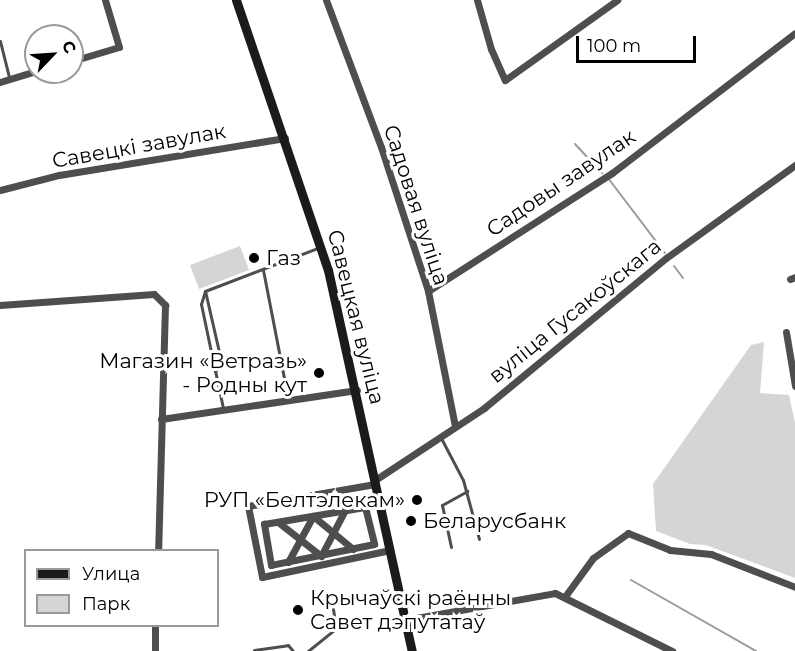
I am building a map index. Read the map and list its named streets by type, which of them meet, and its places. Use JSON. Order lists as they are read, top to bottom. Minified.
{"streets":{"street":["Савецкі завулак","Садовы завулак","Садовая вуліца","вуліца Гусакоўскага","Савецкая вуліца"]},"crossings":[["Савецкі завулак","Савецкая вуліца"],["Садовы завулак","Садовая вуліца"],["Садовая вуліца","вуліца Гусакоўскага"],["вуліца Гусакоўскага","Савецкая вуліца"]],"places":["Газ","Магазин «Ветразь» - Родны кут","РУП «Белтэлекам»","Беларусбанк","Крычаўскі раённы Савет дэпутатаў"],"legend":["Улица","Парк"],"scale_bar":"100 m","north":"top right"}
